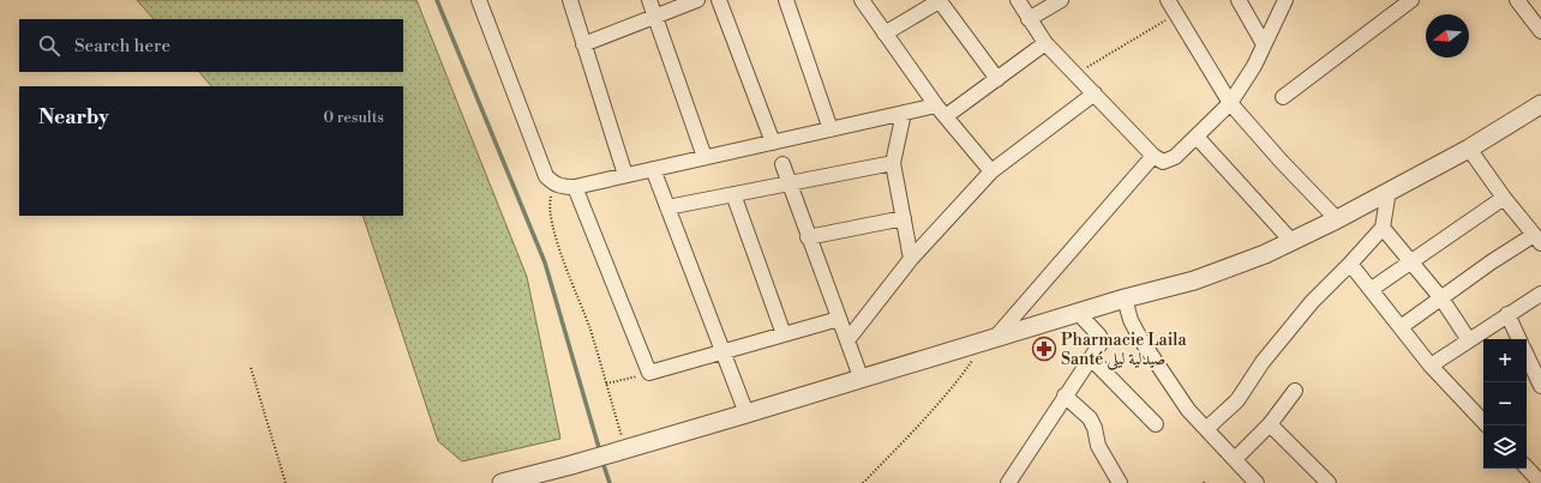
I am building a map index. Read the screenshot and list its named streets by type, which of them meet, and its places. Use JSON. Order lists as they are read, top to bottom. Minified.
{"places":{"pharmacy":["Pharmacie Laila Santé صيدلية ليلى"]},"north":"left","page":{"search":"Search here","heading":["Nearby","0 results"],"map_buttons":["+","−"]}}
